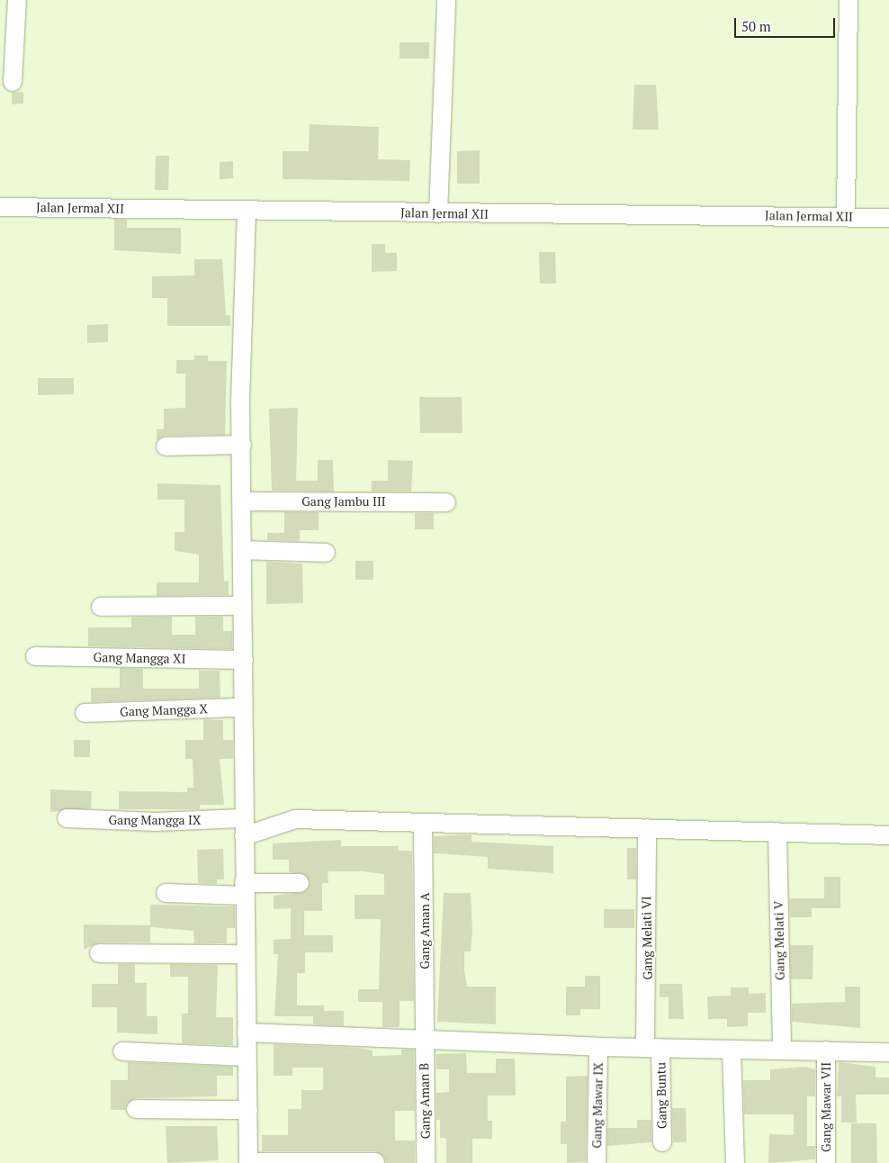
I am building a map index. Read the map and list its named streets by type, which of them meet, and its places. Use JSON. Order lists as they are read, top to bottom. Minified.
{"streets":{"street":["Jalan Jermal XII","Gang Jambu III","Gang Mangga XI","Gang Mangga X","Gang Mangga IX","Gang Aman A","Gang Melati VI","Gang Melati V","Gang Buntu","Gang Aman B","Gang Mawar IX","Gang Mawar VII"]},"crossings":[["Gang Aman A","Gang Aman B"],["Gang Melati VI","Gang Buntu"]],"scale_bar":"50 m"}
